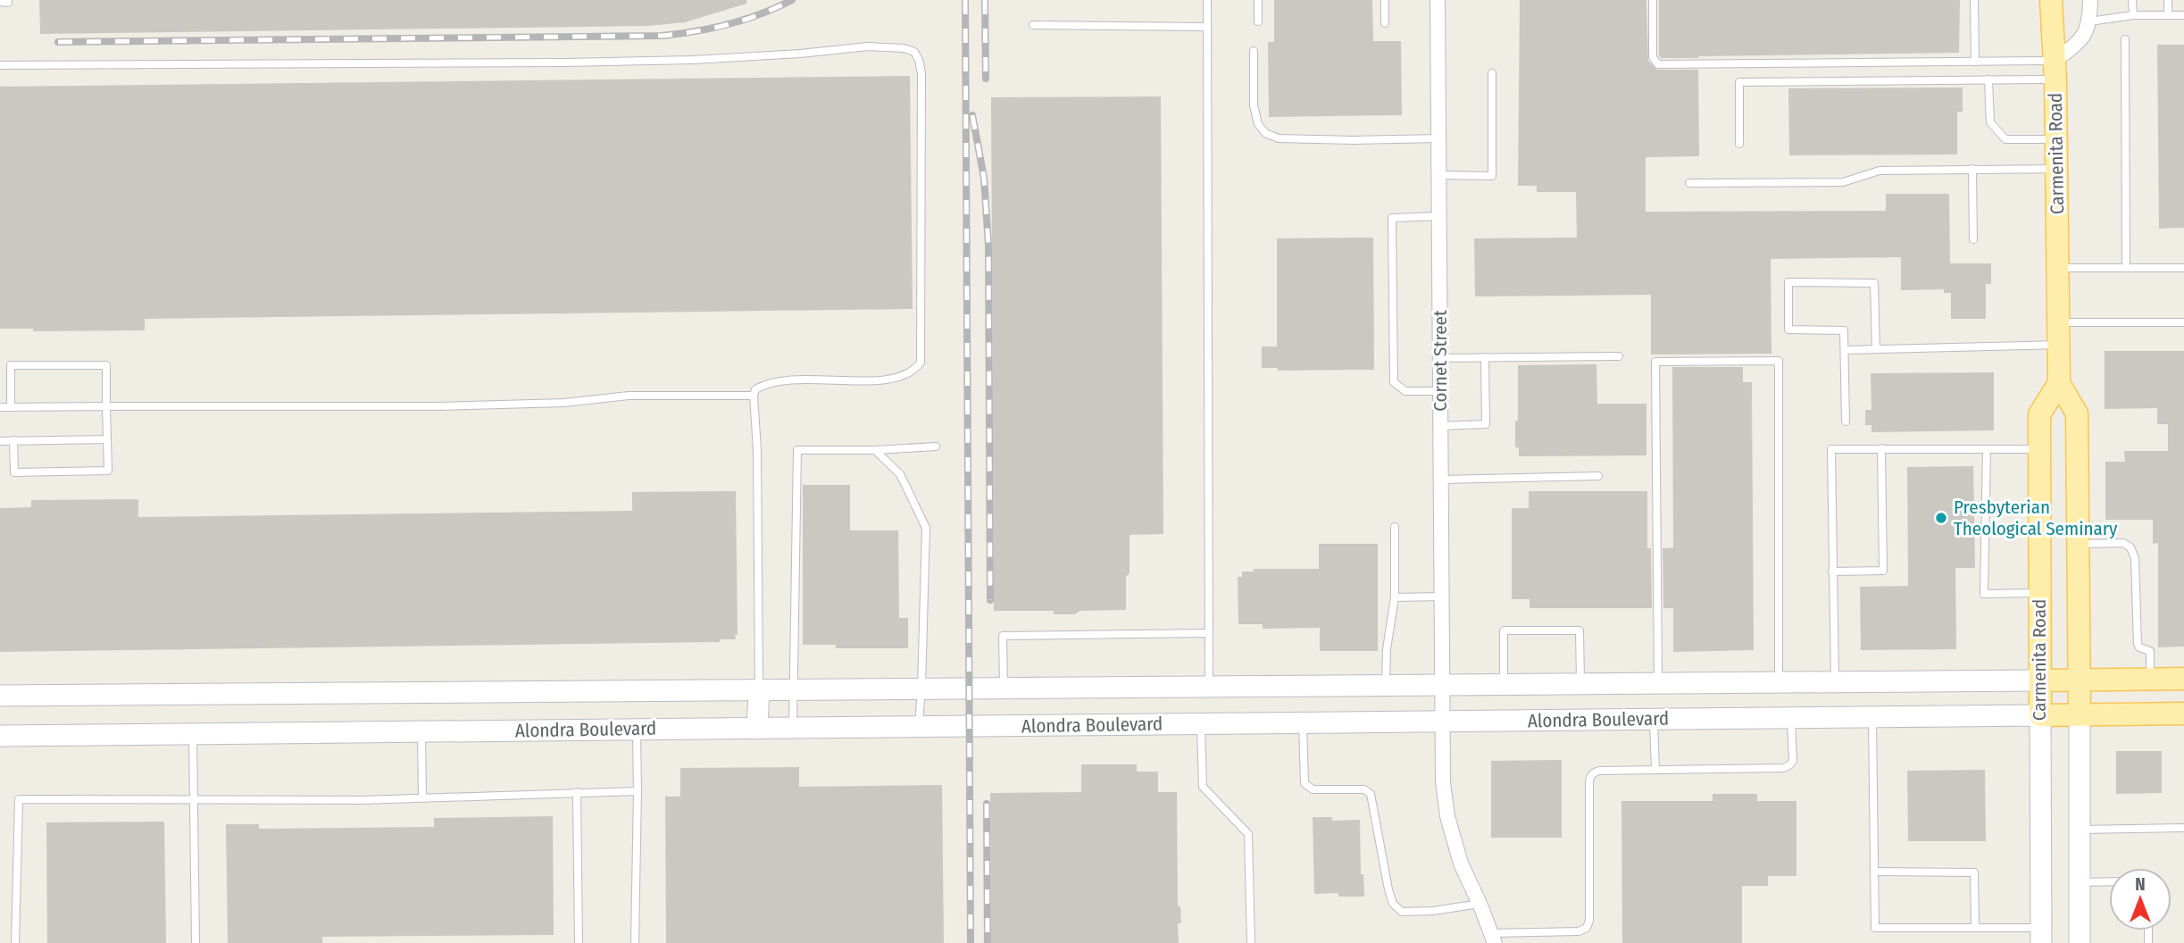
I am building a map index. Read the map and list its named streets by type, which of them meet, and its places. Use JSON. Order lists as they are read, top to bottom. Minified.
{"streets":{"main road":["Carmenita Road","Alondra Boulevard"],"street":["Cornet Street"]},"crossings":[["Carmenita Road","Alondra Boulevard"],["Cornet Street","Alondra Boulevard"]],"places":["Presbyterian Theological Seminary"],"north":"top"}
